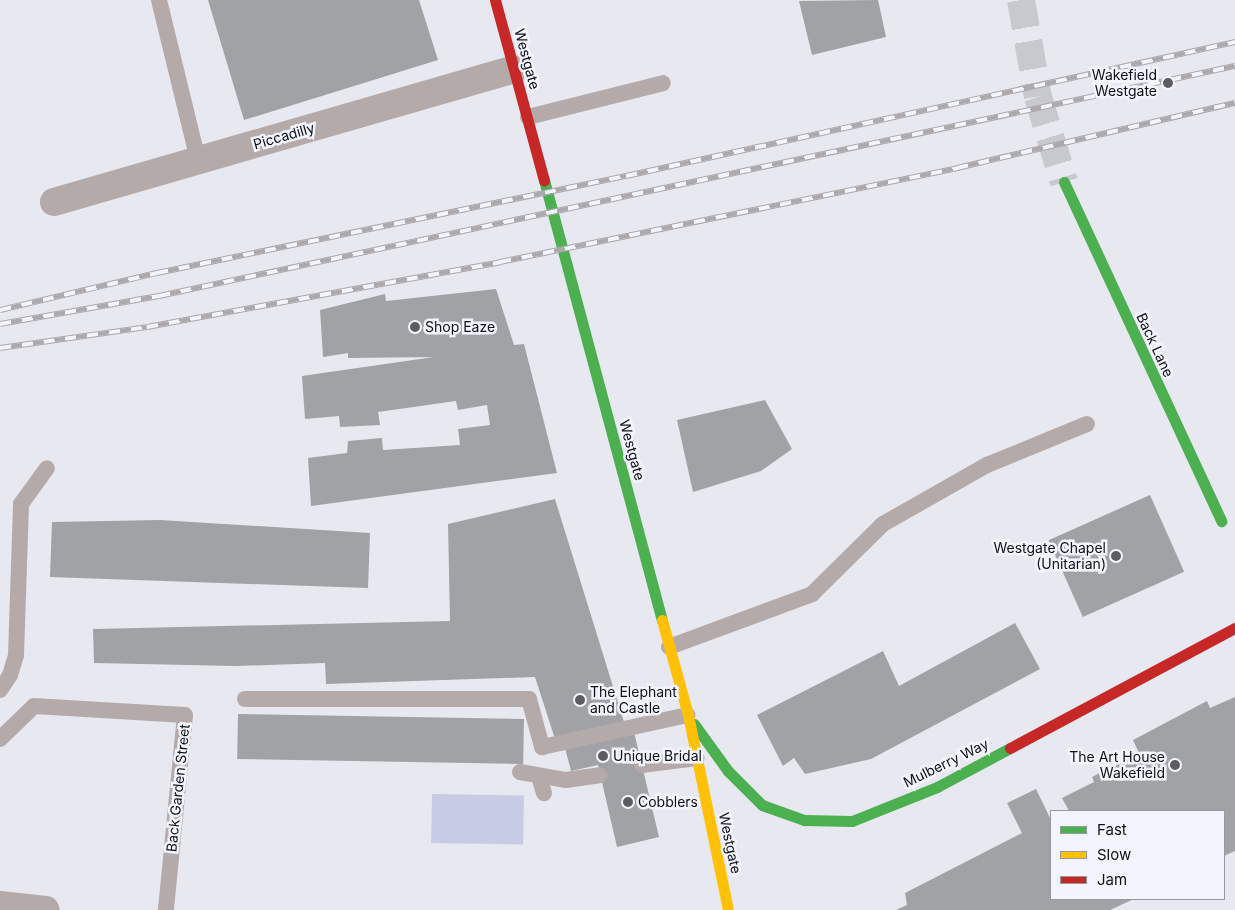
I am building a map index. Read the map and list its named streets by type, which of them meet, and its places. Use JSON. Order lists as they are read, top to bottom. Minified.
{"streets":{"main road":["Westgate","Back Lane","Mulberry Way"],"street":["Piccadilly"],"lane":["Back Garden Street"]},"crossings":[["Westgate","Piccadilly"],["Westgate","Mulberry Way"]],"places":["Wakefield Westgate","Shop Eaze","Westgate Chapel (Unitarian)","The Elephant and Castle","Unique Bridal","The Art House Wakefield","Cobblers"],"legend":["Fast","Slow","Jam"]}
